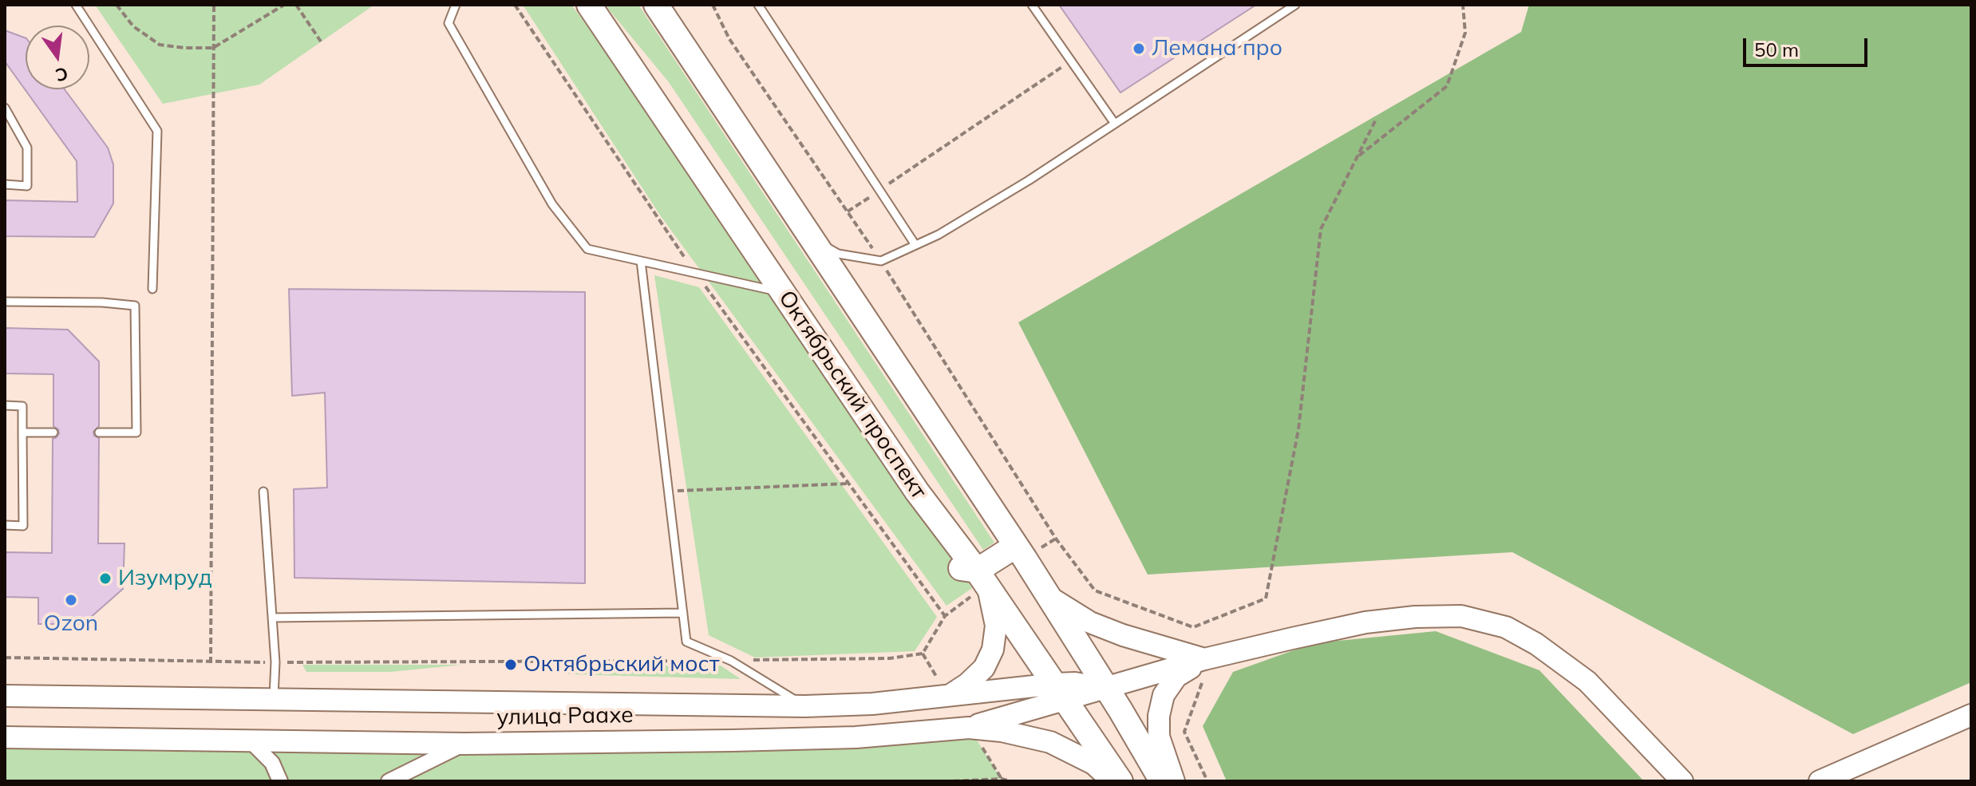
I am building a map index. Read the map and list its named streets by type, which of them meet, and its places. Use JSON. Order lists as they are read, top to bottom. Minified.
{"streets":{"main road":["Октябрьский проспект","улица Раахе"]},"places":["Лемана про","Изумруд","Ozon","Октябрьский мост"],"scale_bar":"50 m","north":"bottom"}
